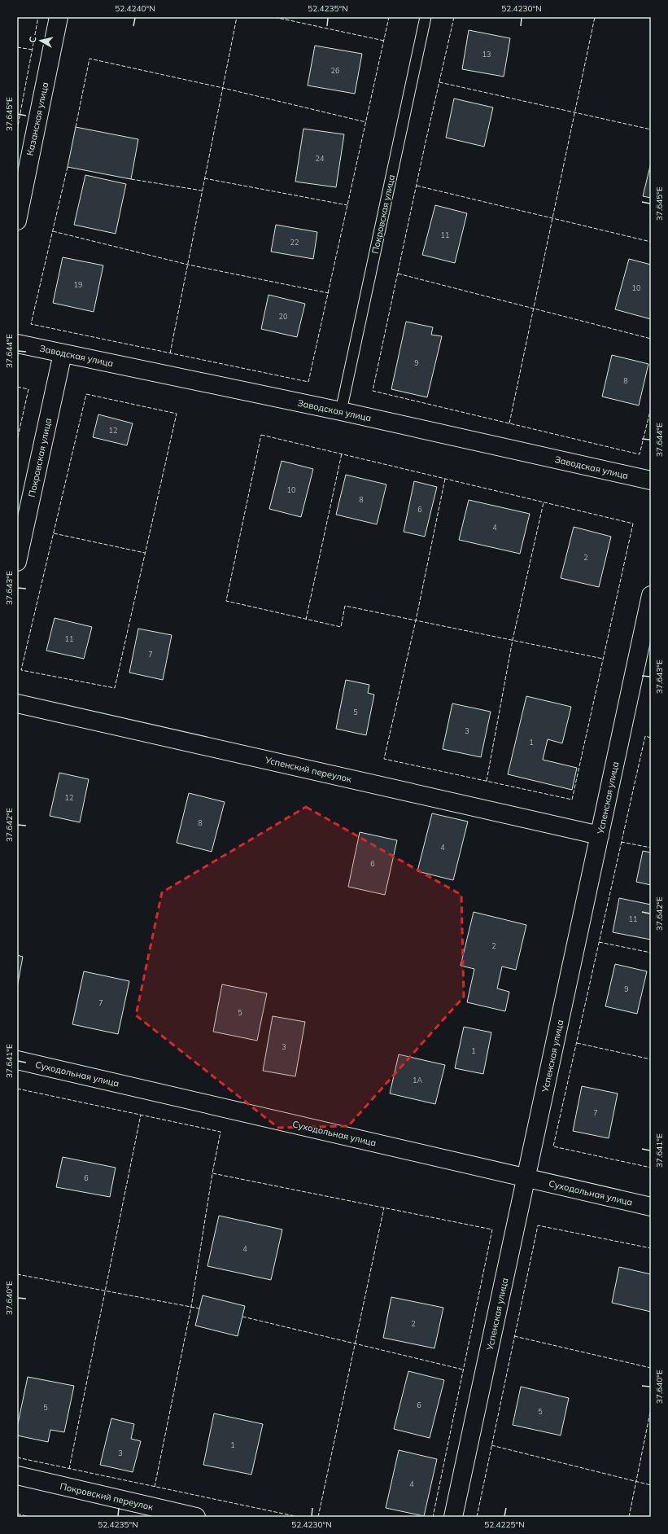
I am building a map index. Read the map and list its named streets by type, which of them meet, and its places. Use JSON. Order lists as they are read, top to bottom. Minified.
{"streets":{"street":["Казанская улица","Покровская улица","Заводская улица","Успенский переулок","Успенская улица","Суходольная улица","Покровский переулок"]},"crossings":[["Покровская улица","Заводская улица"],["Успенский переулок","Успенская улица"],["Успенская улица","Суходольная улица"]],"house_numbers":["13","26","24","11","22","19","10","20","9","8","12","10","8","6","4","2","11","7","5","3","1","12","8","4","6","11","2","9","7","5","3","1","1А","7","6","4","2","6","5","5","1","3","4"],"north":"left","coordinates":["52.4240°N","52.4235°N","52.4230°N","37.645°E","37.644°E","37.643°E","37.642°E","37.641°E","37.640°E","52.4225°N"]}
